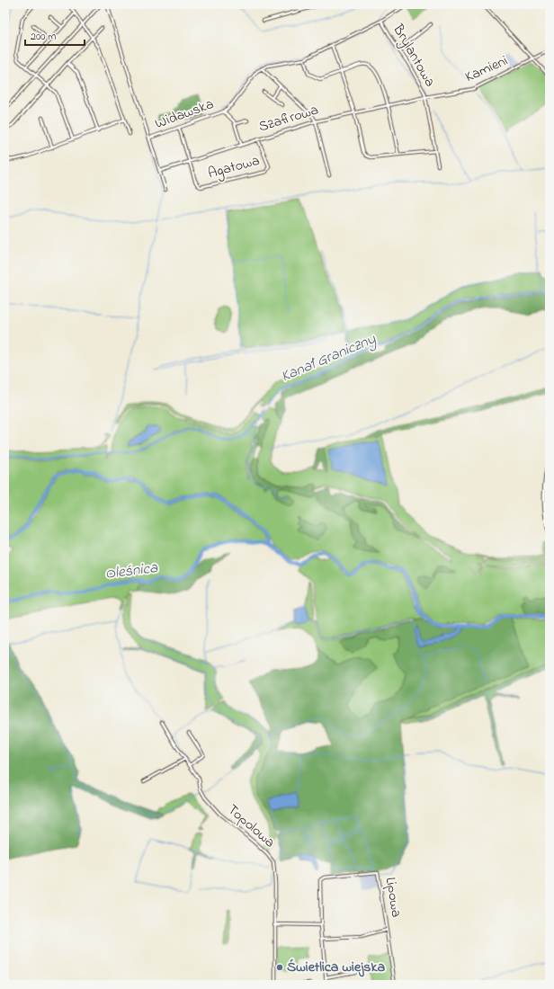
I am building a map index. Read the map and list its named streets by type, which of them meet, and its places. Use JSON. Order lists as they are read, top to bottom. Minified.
{"streets":{"street":["Brylantowa","Kamieni","Widawska","Szafirowa","Agatowa","Topolowa","Lipowa"]},"crossings":[["Brylantowa","Kamieni"],["Brylantowa","Szafirowa"],["Kamieni","Szafirowa"],["Szafirowa","Agatowa"]],"water":["Kanał Graniczny","Oleśnica"],"places":["Świetlica wiejska"],"scale_bar":"200 m"}
